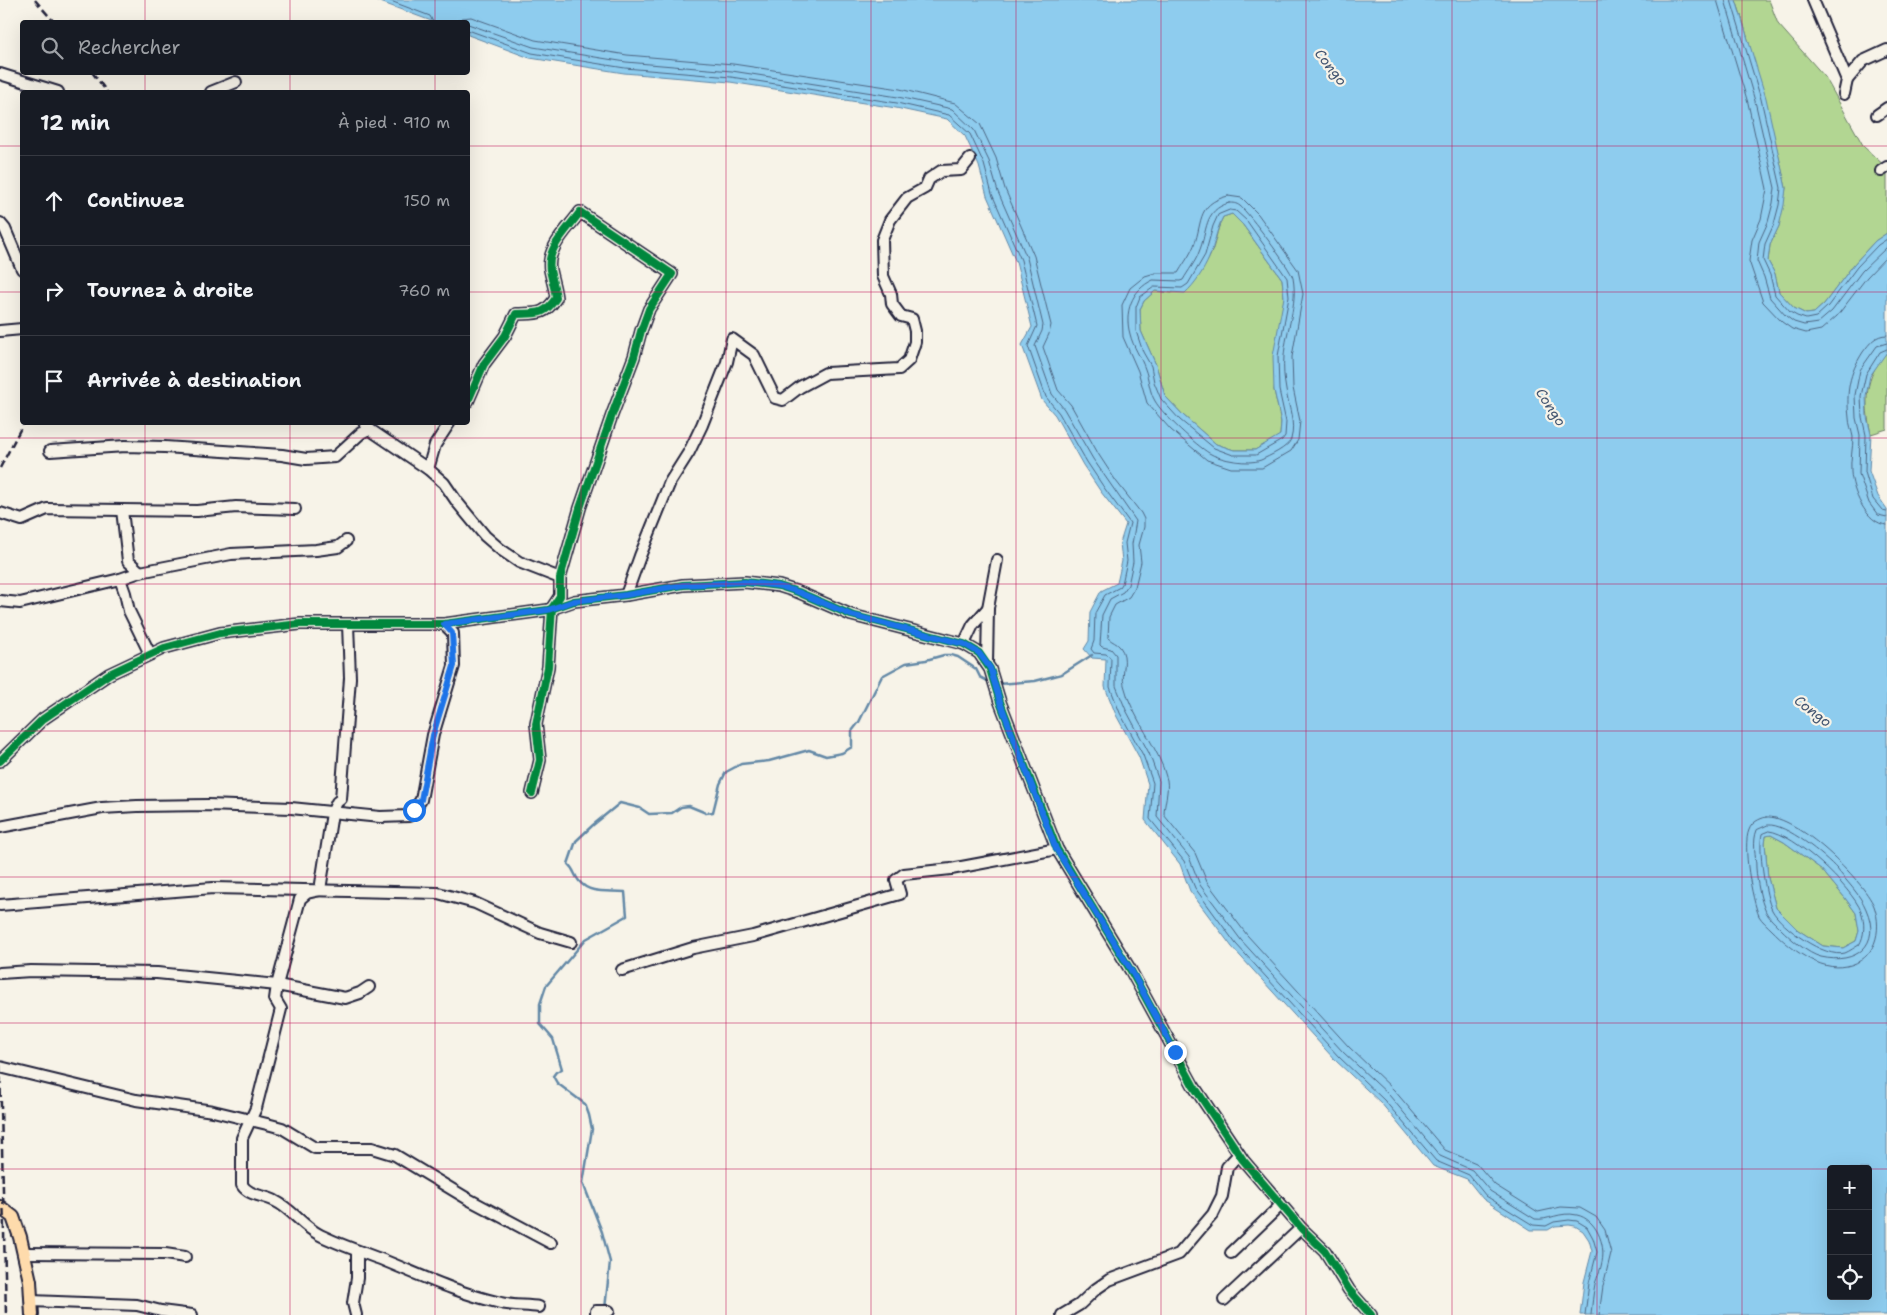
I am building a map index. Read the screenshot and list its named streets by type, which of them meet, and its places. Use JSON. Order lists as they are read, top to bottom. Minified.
{"water":["Congo"],"page":{"search":"Rechercher","heading":["12 min","À pied · 910 m"],"list":[["Continuez","150 m"],["Tournez à droite","760 m"],"Arrivée à destination"],"map_buttons":["+","−"]}}
